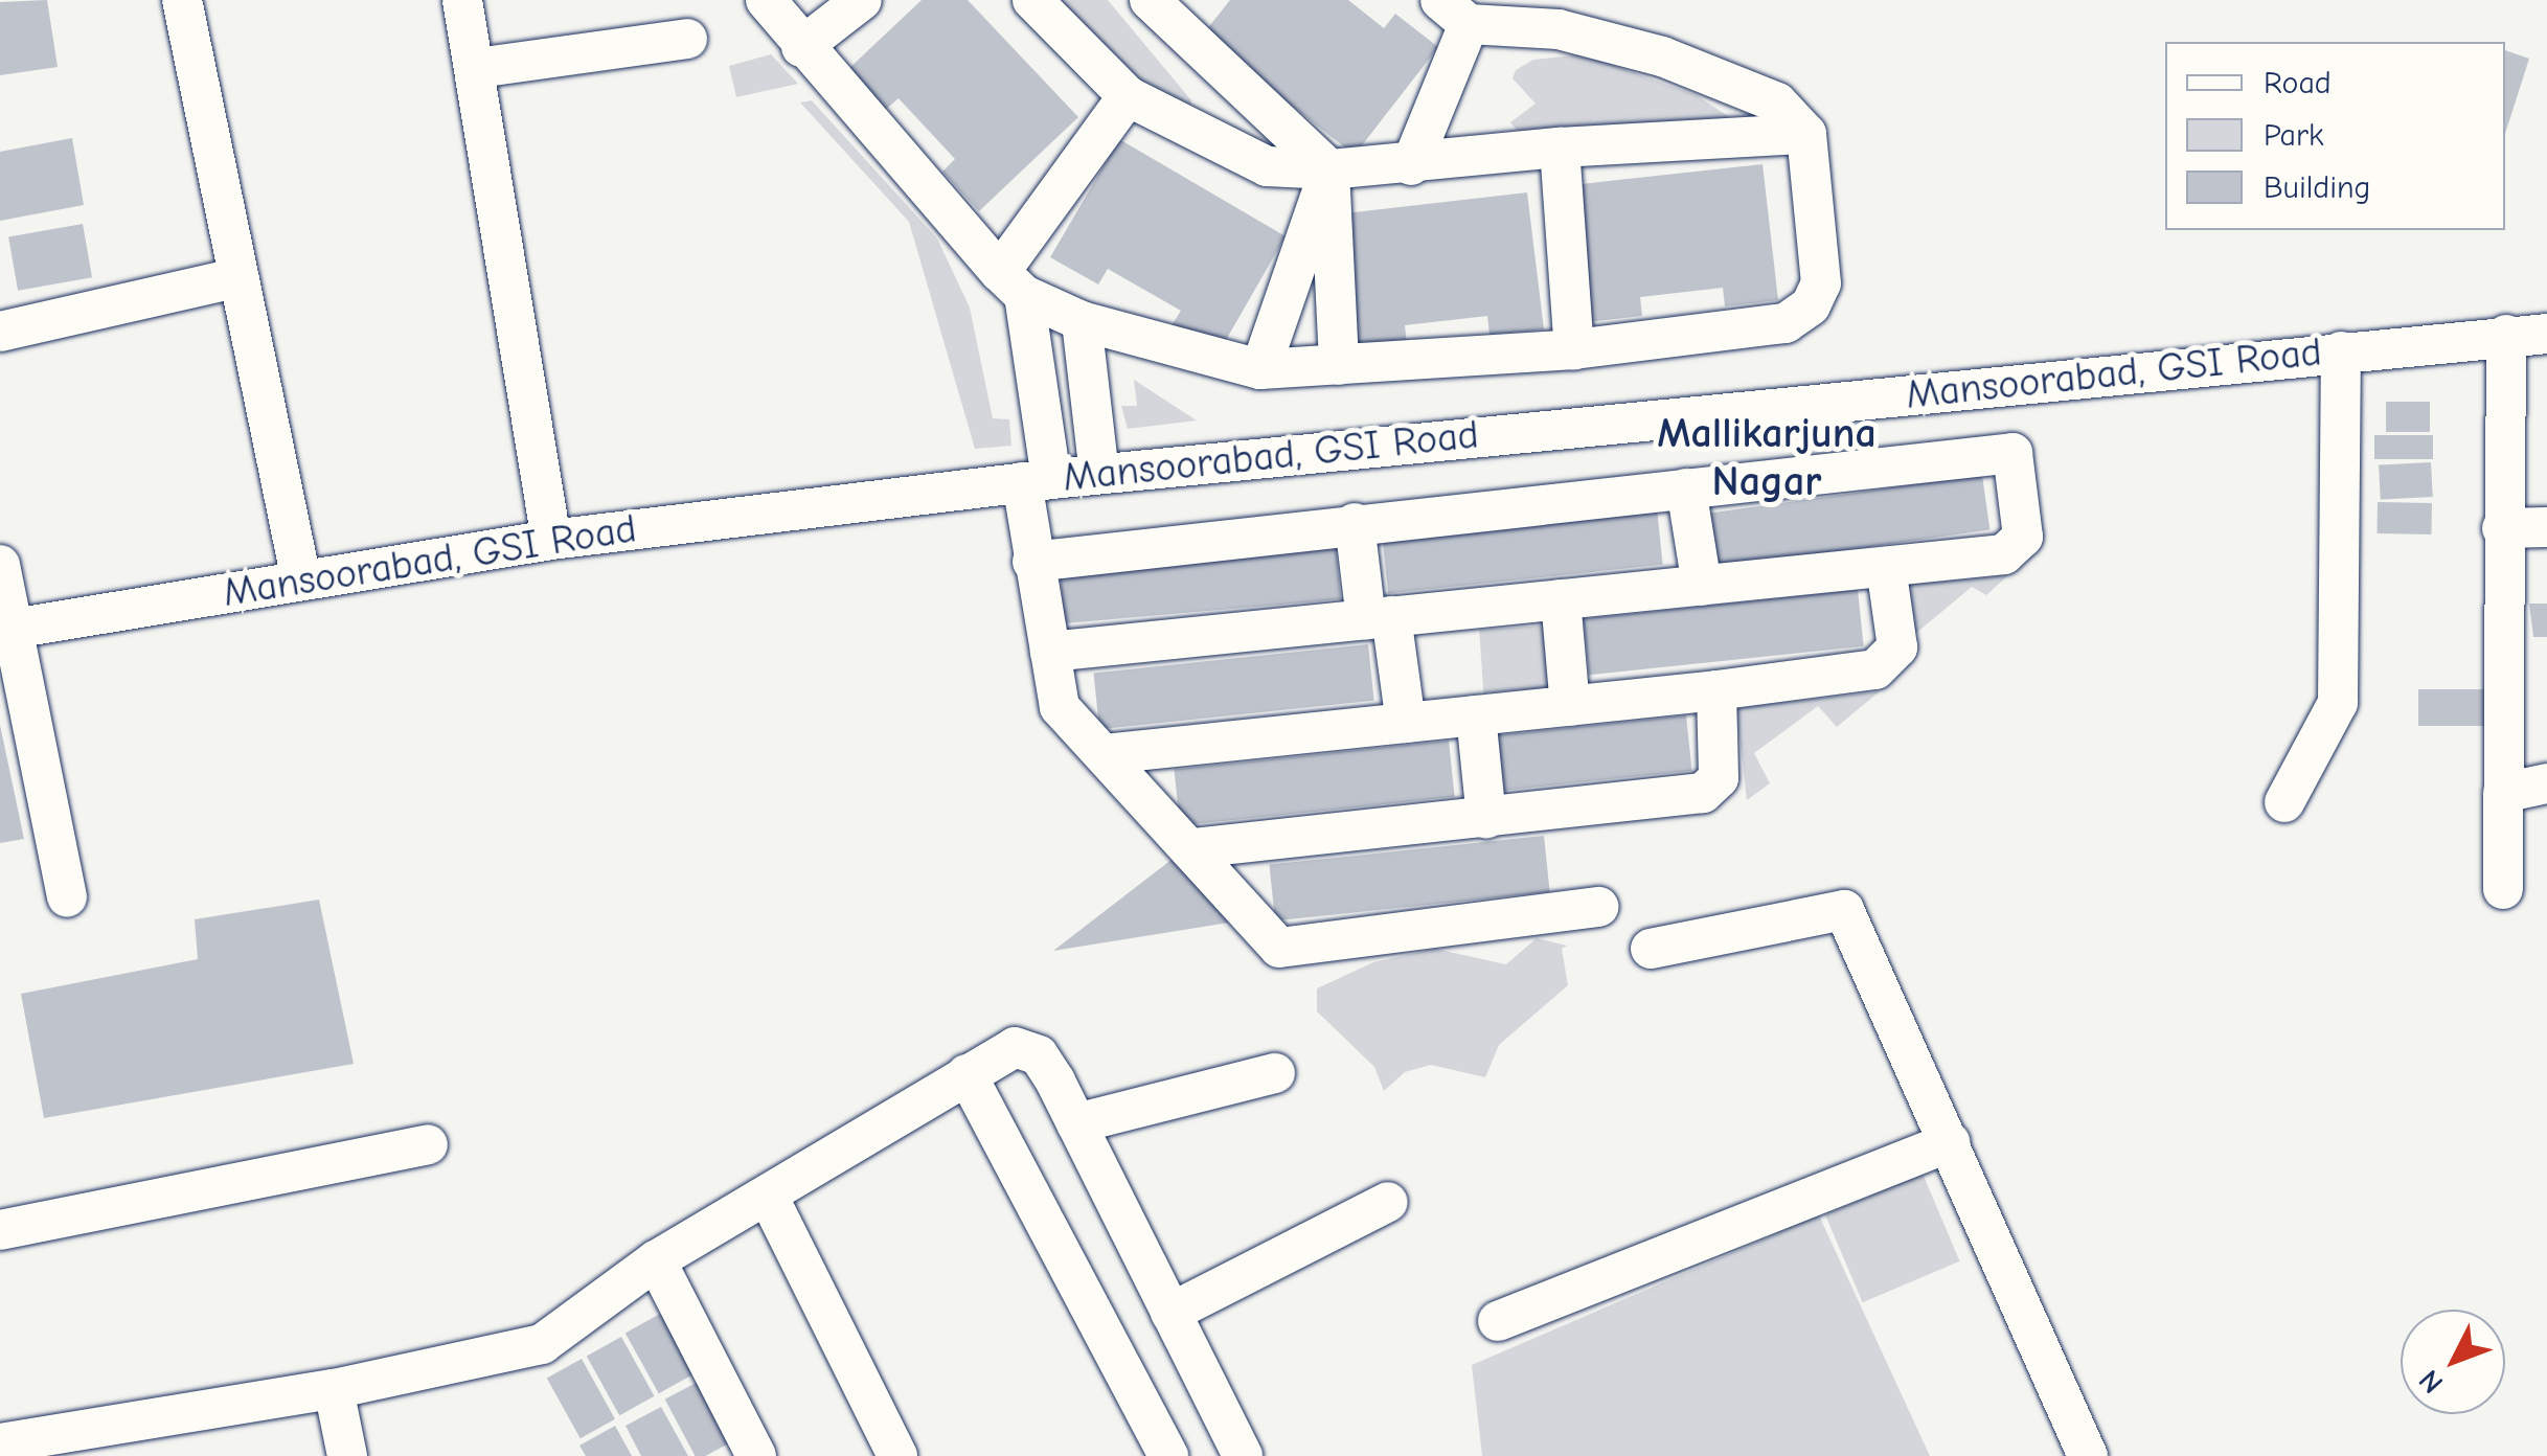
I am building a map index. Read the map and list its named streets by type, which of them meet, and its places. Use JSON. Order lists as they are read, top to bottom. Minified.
{"streets":{"street":["Mansoorabad, GSI Road"]},"districts":["Mallikarjuna Nagar"],"legend":["Road","Park","Building"],"north":"bottom left"}
